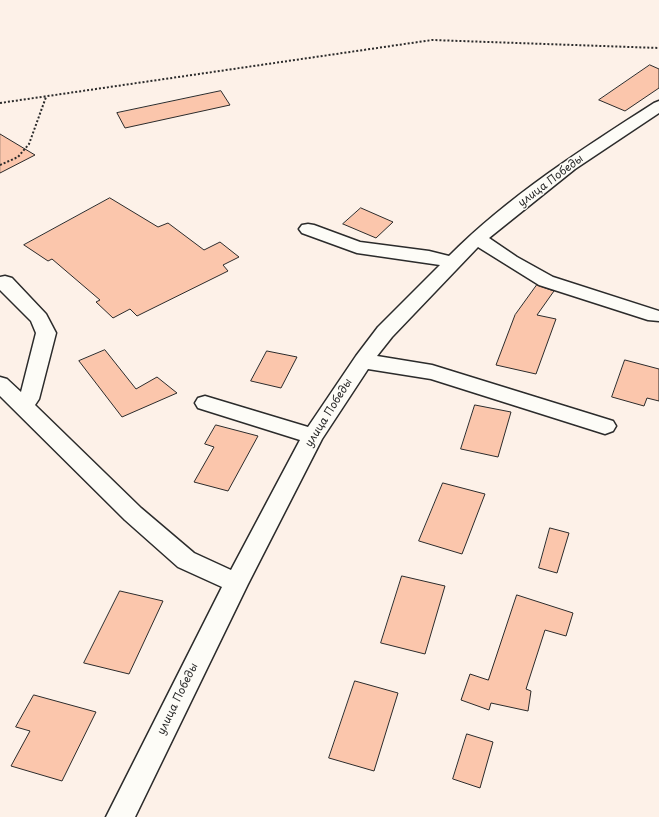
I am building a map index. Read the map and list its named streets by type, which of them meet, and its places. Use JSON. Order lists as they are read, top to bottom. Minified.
{"streets":{"street":["улица Победы"]}}
